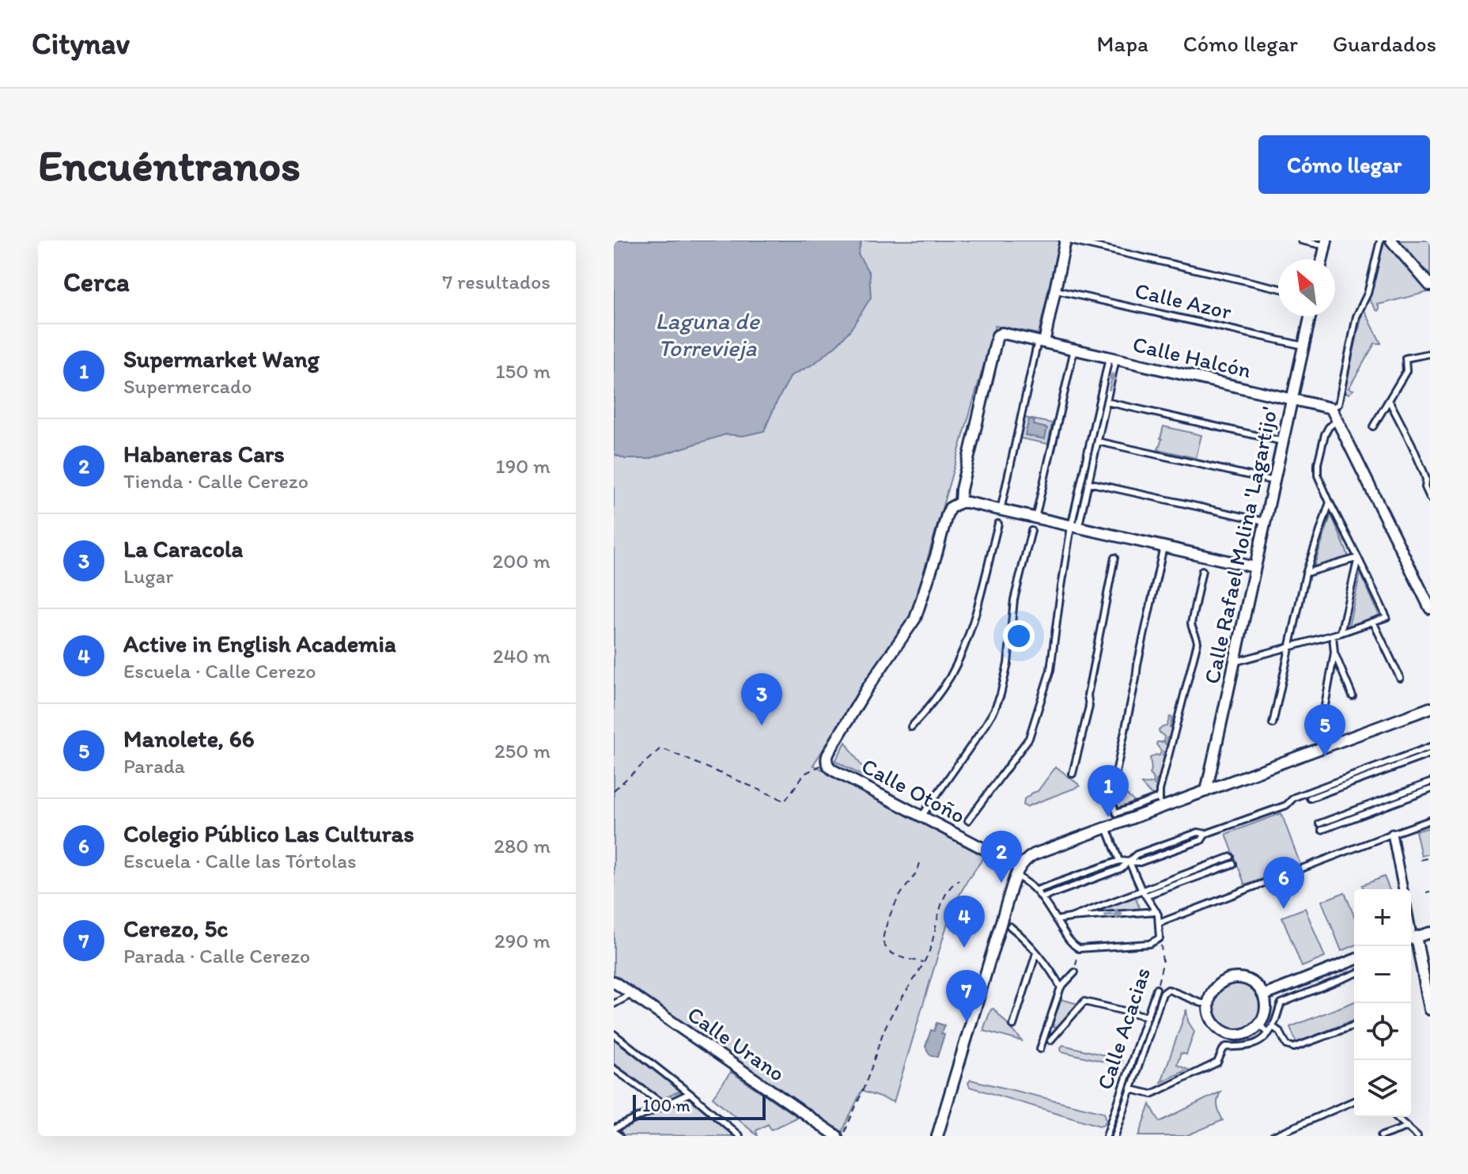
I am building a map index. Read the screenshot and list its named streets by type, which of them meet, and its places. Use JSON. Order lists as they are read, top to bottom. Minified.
{"streets":{"street":["Calle Halcón","Calle Rafael Molina 'Lagartijo'","Calle Otoño","Calle Urano"],"lane":["Calle Azor","Calle Acacias"]},"crossings":[["Calle Azor","Calle Rafael Molina 'Lagartijo'"],["Calle Halcón","Calle Rafael Molina 'Lagartijo'"]],"water":["Laguna de Torrevieja"],"scale_bar":"100 m","north":"top left","page":{"header":"Citynav","nav":["Mapa","Cómo llegar","Guardados"],"buttons":"Cómo llegar","title":"Encuéntranos","heading":["Cerca","7 resultados"],"list":[{"mark":"1","name":"Supermarket Wang","note":"Supermercado","value":"150 m"},{"mark":"2","name":"Habaneras Cars","note":"Tienda · Calle Cerezo","value":"190 m"},{"mark":"3","name":"La Caracola","note":"Lugar","value":"200 m"},{"mark":"4","name":"Active in English Academia","note":"Escuela · Calle Cerezo","value":"240 m"},{"mark":"5","name":"Manolete, 66","note":"Parada","value":"250 m"},{"mark":"6","name":"Colegio Público Las Culturas","note":"Escuela · Calle las Tórtolas","value":"280 m"},{"mark":"7","name":"Cerezo, 5c","note":"Parada · Calle Cerezo","value":"290 m"}],"pins":["3","5","1","2","6","4","7"],"map_buttons":["+","−"],"scale":"100 m"}}
